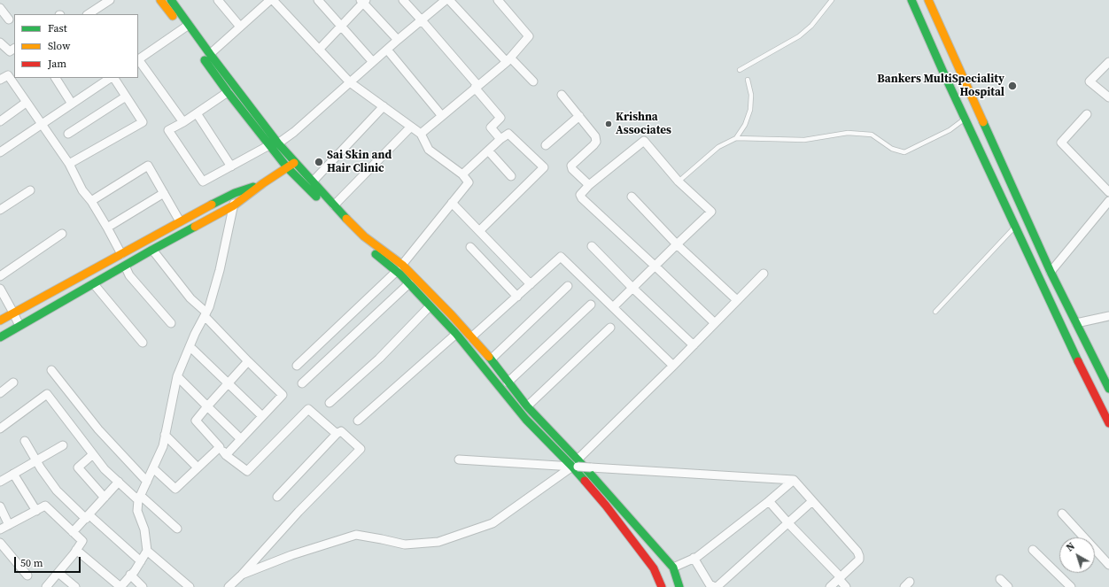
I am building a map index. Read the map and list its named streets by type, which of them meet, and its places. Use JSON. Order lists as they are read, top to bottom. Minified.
{"places":["Bankers MultiSpeciality Hospital","Krishna Associates","Sai Skin and Hair Clinic"],"legend":["Fast","Slow","Jam"],"scale_bar":"50 m","north":"top left"}
